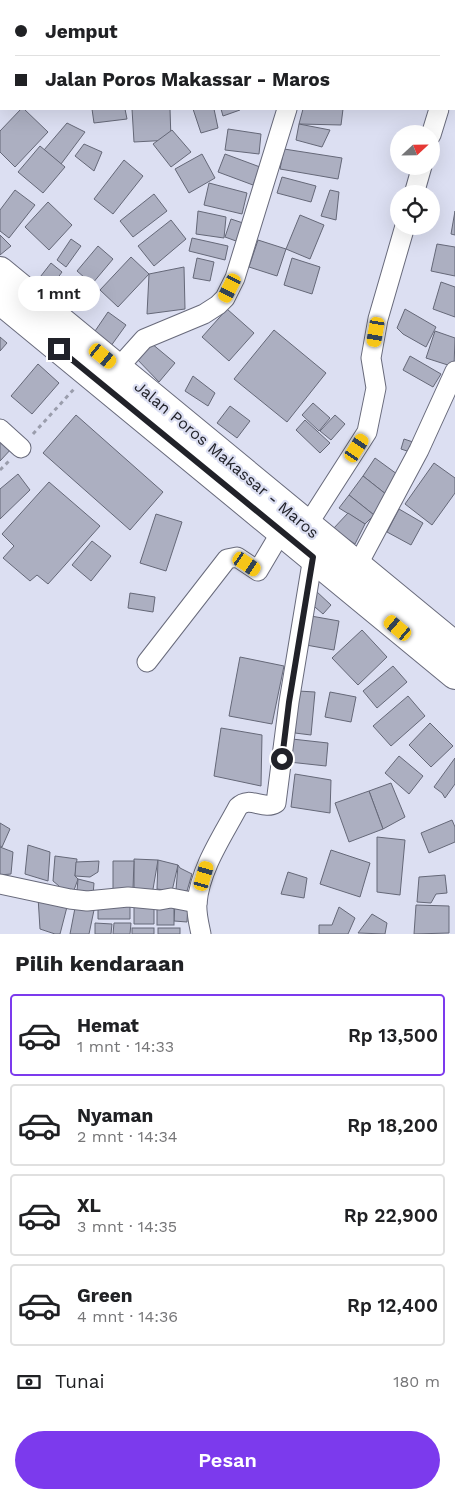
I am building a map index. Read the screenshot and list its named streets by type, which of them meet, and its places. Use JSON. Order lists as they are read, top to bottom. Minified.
{"streets":{"highway":["Jalan Poros Makassar - Maros"]},"north":"right","page":{"banner":["Jemput","Jalan Poros Makassar - Maros"],"bubble":"1 mnt","heading":"Pilih kendaraan","list":[{"name":"Hemat","note":"1 mnt · 14:33","value":"Rp 13,500"},{"name":"Nyaman","note":"2 mnt · 14:34","value":"Rp 18,200"},{"name":"XL","note":"3 mnt · 14:35","value":"Rp 22,900"},{"name":"Green","note":"4 mnt · 14:36","value":"Rp 12,400"}],"pay":["Tunai","180 m"],"buttons":"Pesan"}}
